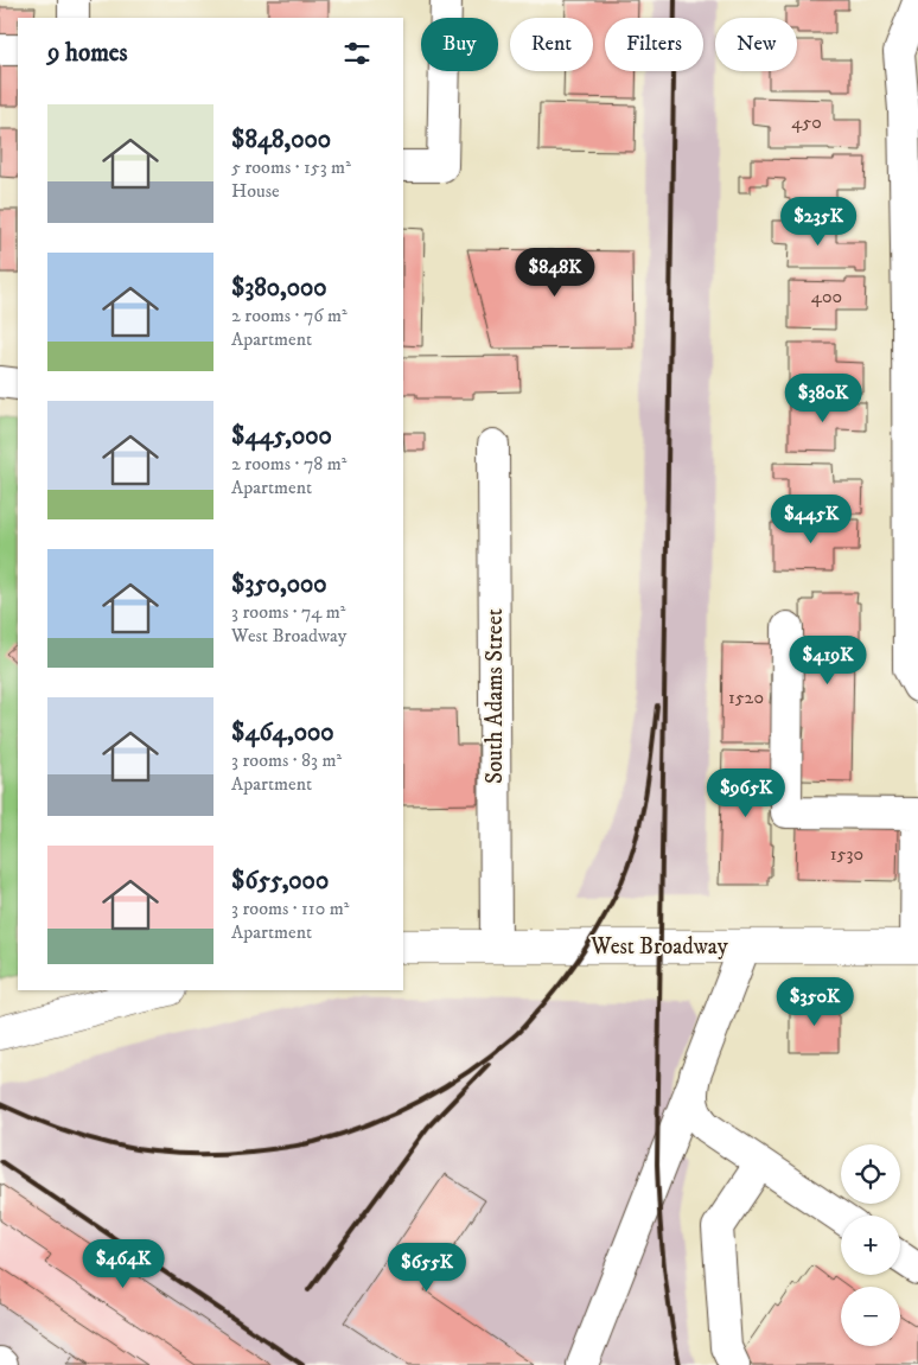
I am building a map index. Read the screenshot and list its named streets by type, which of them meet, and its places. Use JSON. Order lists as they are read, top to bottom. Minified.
{"streets":{"main road":["West Broadway"],"street":["South Adams Street"]},"crossings":[["South Adams Street","West Broadway"]],"house_numbers":["450","400","1520","1530"],"page":{"chip":["Buy","Rent","Filters","New"],"heading":"9 homes","list":[{"name":"$848,000","note":"5 rooms · 153 m² · House"},{"name":"$380,000","note":"2 rooms · 76 m² · Apartment"},{"name":"$445,000","note":"2 rooms · 78 m² · Apartment"},{"name":"$350,000","note":"3 rooms · 74 m² · West Broadway"},{"name":"$464,000","note":"3 rooms · 83 m² · Apartment"},{"name":"$655,000","note":"3 rooms · 110 m² · Apartment"}],"price":["$235K","$848K","$380K","$445K","$419K","$965K","$350K","$464K","$655K"],"map_buttons":["+","−"]}}
